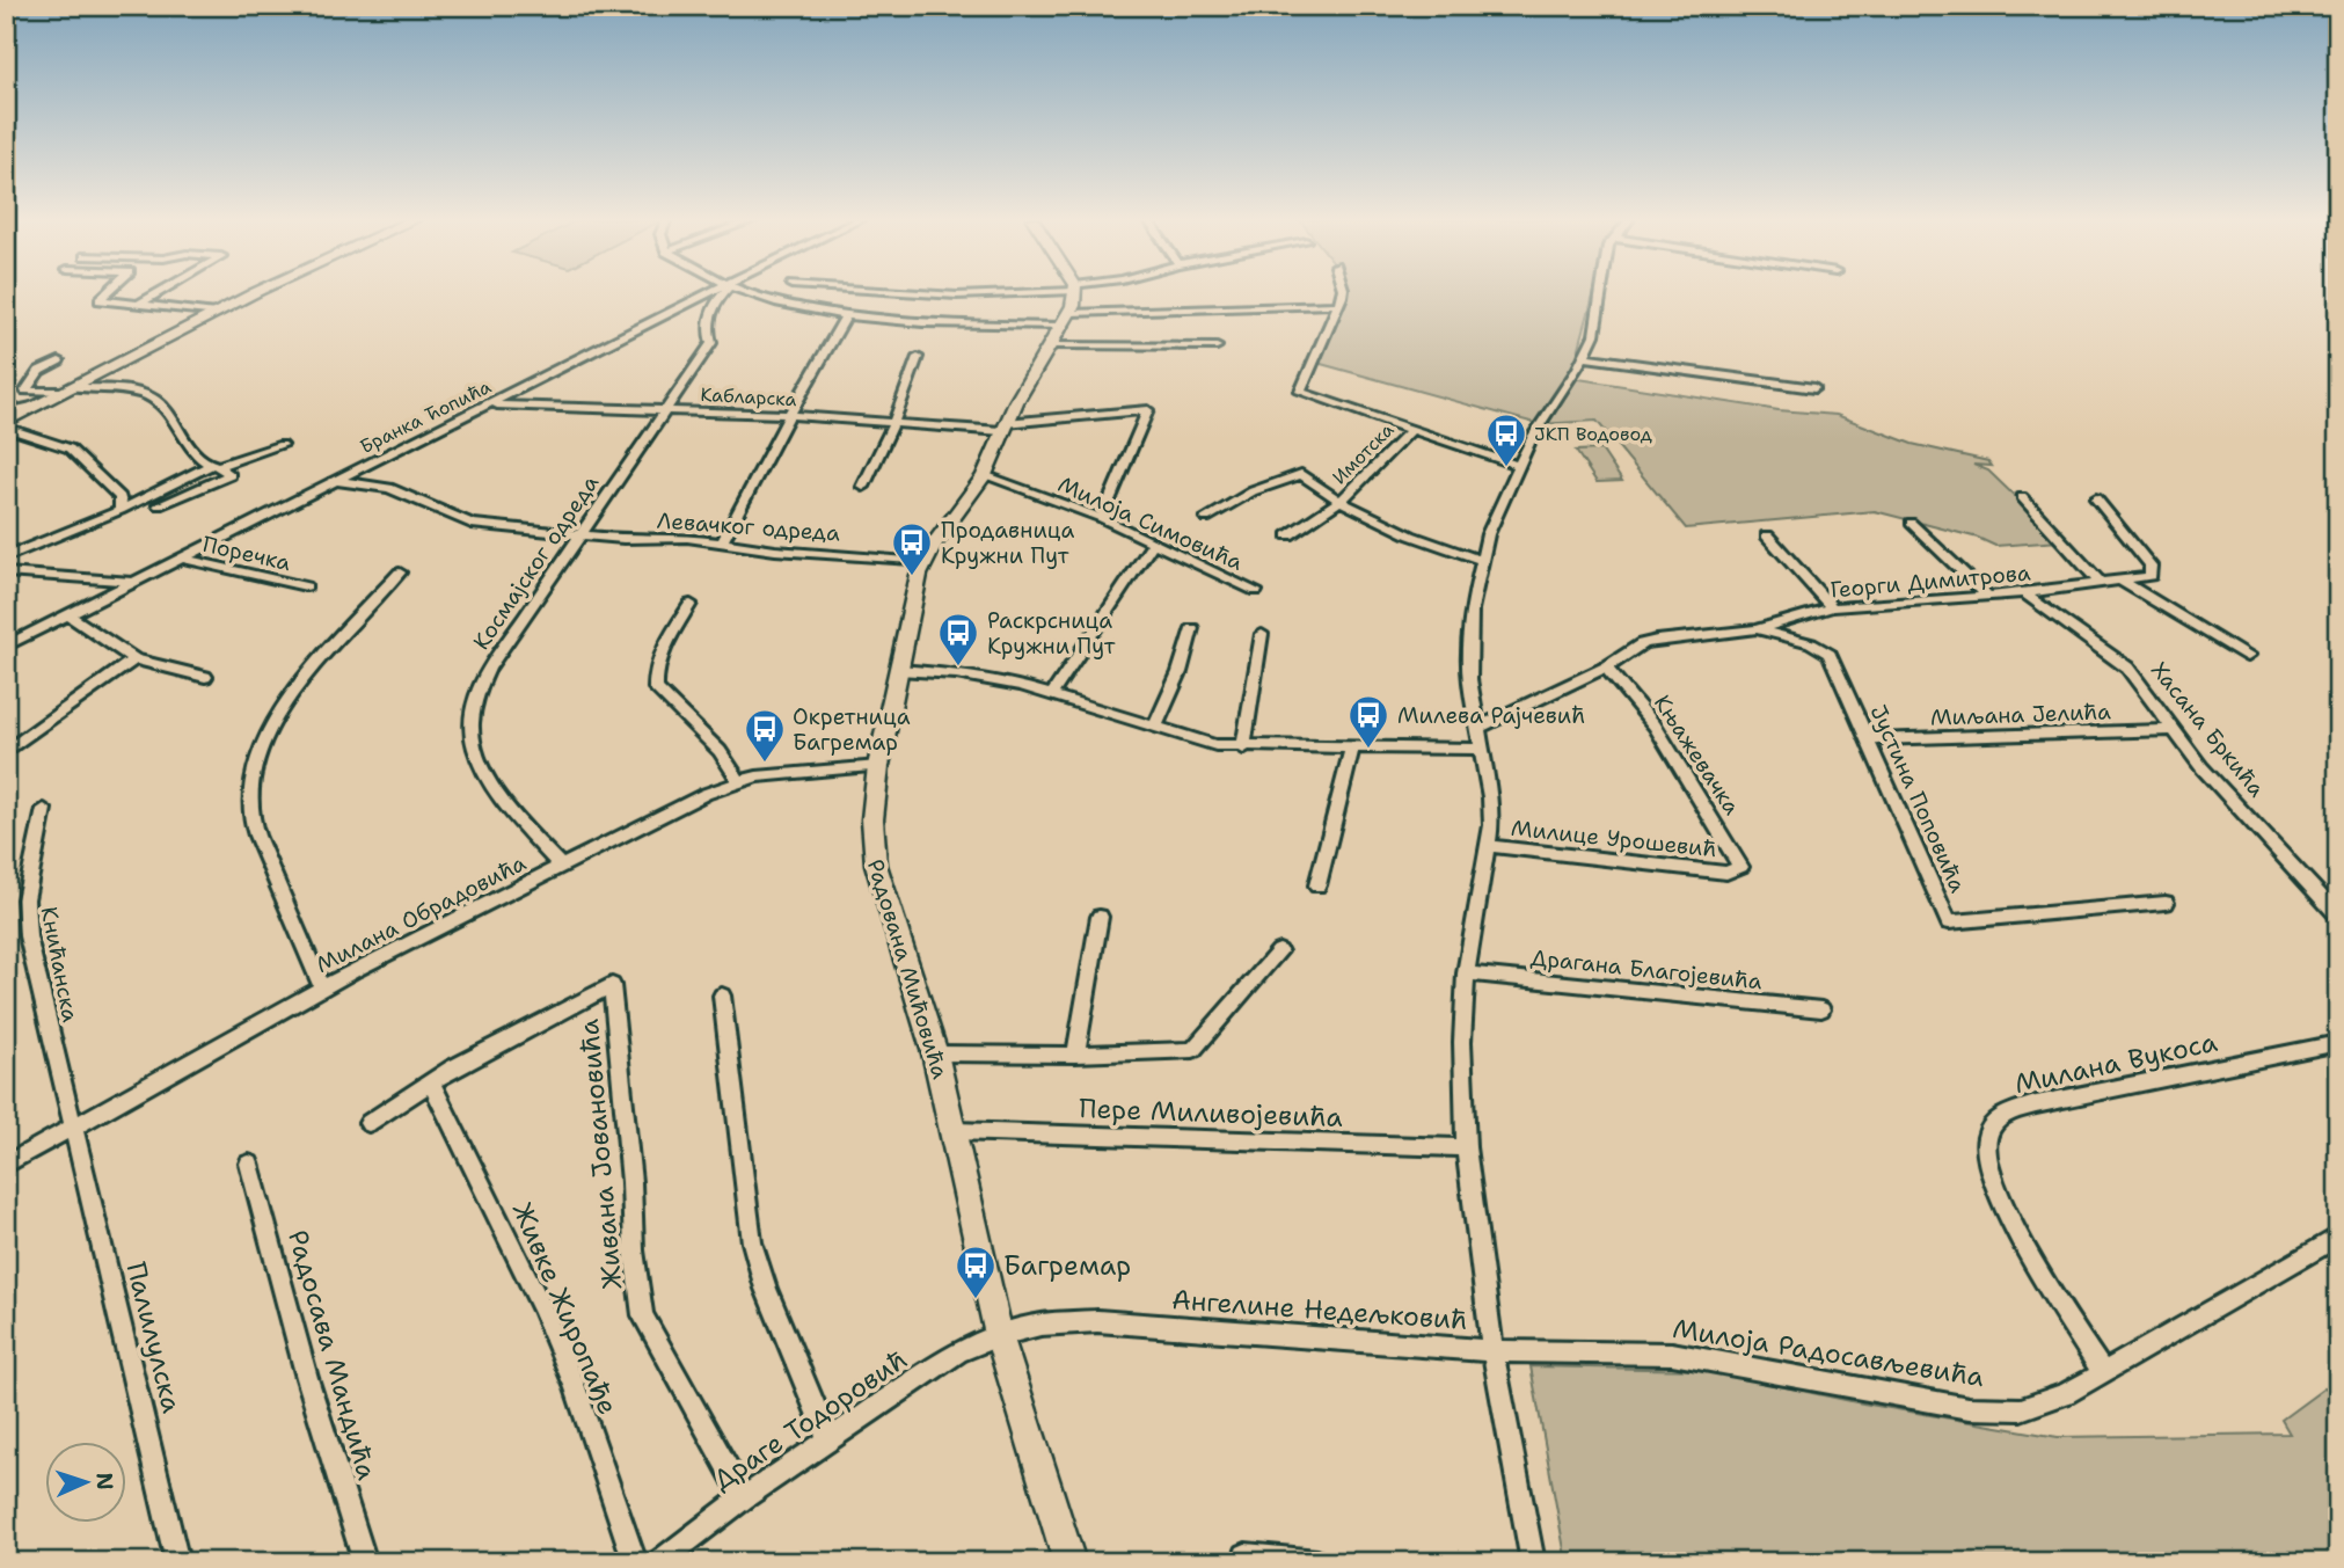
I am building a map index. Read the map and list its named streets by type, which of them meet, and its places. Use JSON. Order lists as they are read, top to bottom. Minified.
{"streets":{"street":["Кабларска","Бранка Ћопића","Имотска","Милоја Симовића","Левачког одреда","Поречка","Космајског одреда","Георги Димитрова","Миљана Јелића","Хасана Бркића","Књажевачка","Јустина Поповића","Милице Урошевић","Милана Обрадовића","Книћанска","Радована Мићовића","Драгана Благојевића","Милана Вукоса","Пере Миливојевића","Живана Јовановића","Живке Жиропађе","Ангелине Недељковић","Палилулска","Милоја Радосављевића","Радосава Мандића","Драге Тодоровић"]},"crossings":[["Кабларска","Бранка Ћопића"],["Кабларска","Милоја Симовића"],["Кабларска","Космајског одреда"],["Кабларска","Радована Мићовића"],["Бранка Ћопића","Левачког одреда"],["Бранка Ћопића","Поречка"],["Милоја Симовића","Радована Мићовића"],["Левачког одреда","Космајског одреда"],["Левачког одреда","Радована Мићовића"],["Космајског одреда","Милана Обрадовића"],["Георги Димитрова","Хасана Бркића"],["Георги Димитрова","Књажевачка"],["Георги Димитрова","Јустина Поповића"],["Миљана Јелића","Хасана Бркића"],["Миљана Јелића","Јустина Поповића"],["Књажевачка","Милице Урошевић"],["Милана Обрадовића","Книћанска"],["Милана Обрадовића","Радована Мићовића"],["Милана Обрадовића","Палилулска"],["Книћанска","Палилулска"],["Радована Мићовића","Пере Миливојевића"],["Радована Мићовића","Ангелине Недељковић"],["Радована Мићовића","Драге Тодоровић"],["Милана Вукоса","Милоја Радосављевића"],["Живана Јовановића","Живке Жиропађе"],["Живана Јовановића","Драге Тодоровић"],["Ангелине Недељковић","Милоја Радосављевића"],["Ангелине Недељковић","Драге Тодоровић"]],"places":{"bus stop":["ЈКП Водовод","Продавница Кружни Пут","Раскрсница Кружни Пут","Милева Рајчевић","Окретница Багремар","Багремар"]},"north":"right"}
